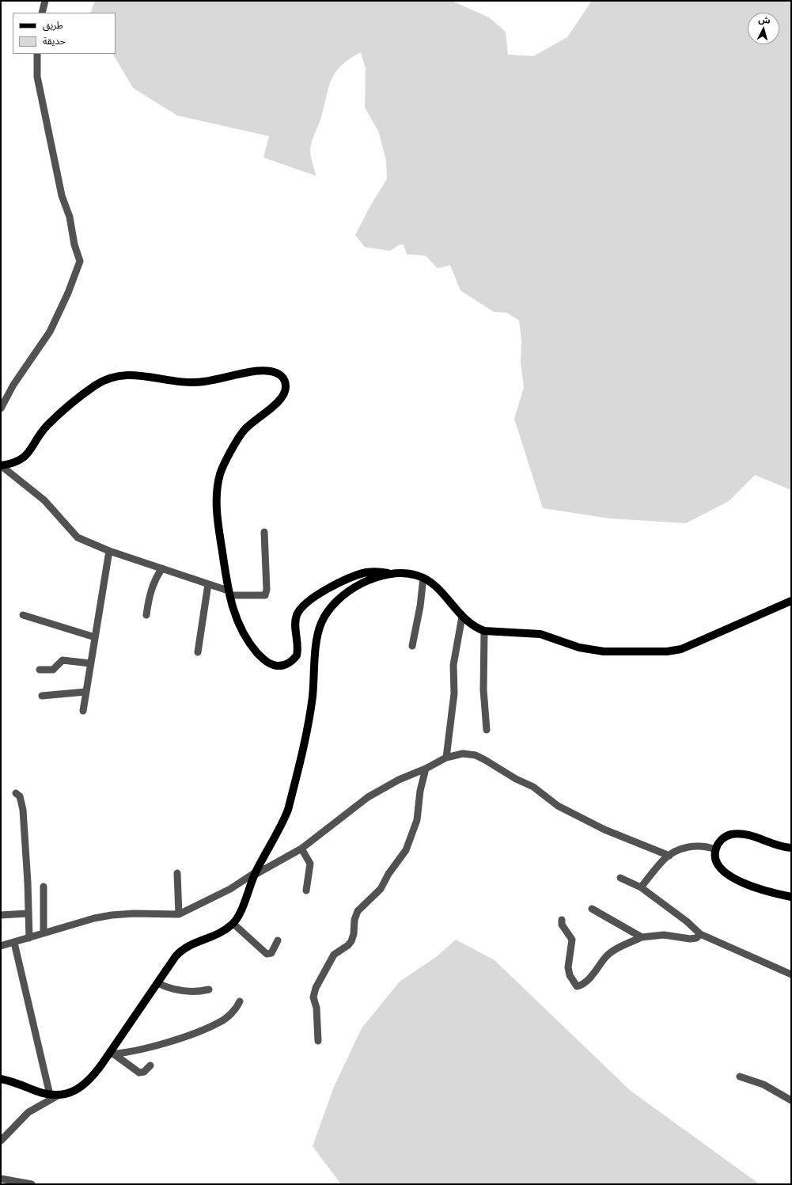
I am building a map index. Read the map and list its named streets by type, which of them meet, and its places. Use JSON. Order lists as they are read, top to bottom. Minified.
{"legend":["طريق","حديقة"],"north":"top"}
